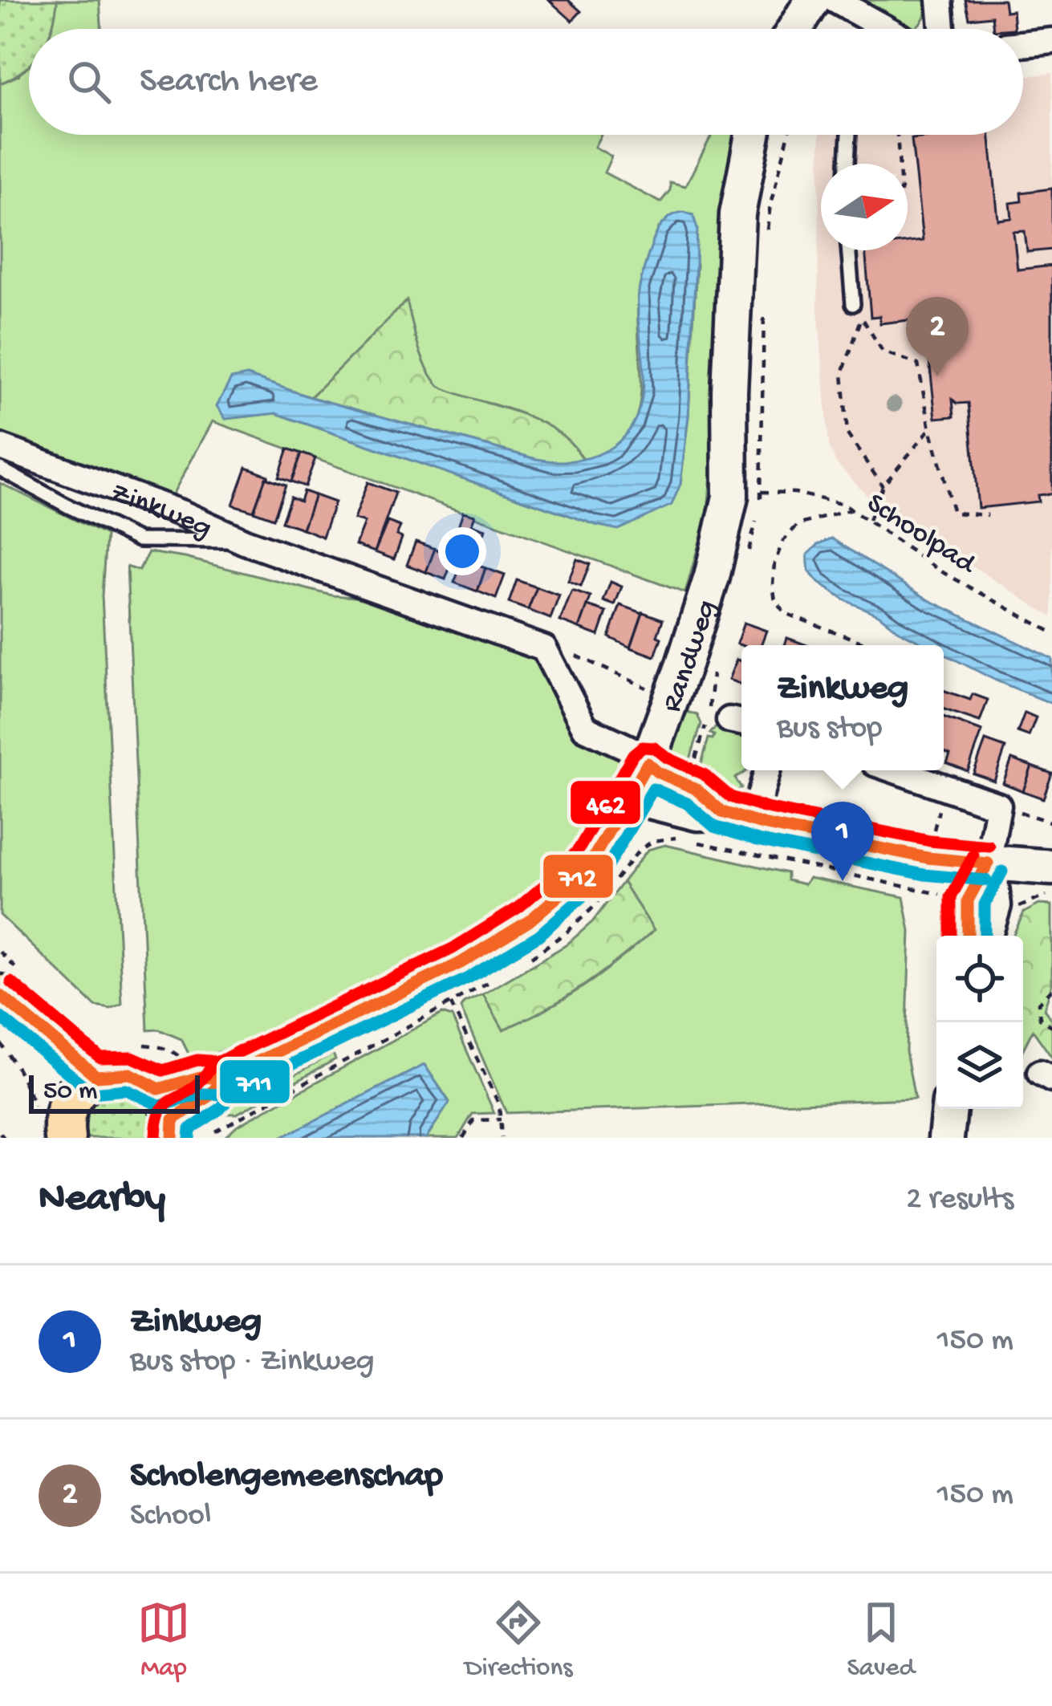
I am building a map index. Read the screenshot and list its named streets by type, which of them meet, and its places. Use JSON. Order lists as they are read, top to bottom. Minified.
{"streets":{"street":["Zinkweg","Randweg"],"path":["Schoolpad"]},"lines":["transit line 462","transit line 712","transit line 711"],"scale_bar":"50 m","north":"right","page":{"search":"Search here","pins":["2","1"],"popup":["Zinkweg","Bus stop"],"scale":"50 m","heading":["Nearby","2 results"],"list":[{"mark":"1","name":"Zinkweg","note":"Bus stop · Zinkweg","value":"150 m"},{"mark":"2","name":"Scholengemeenschap","note":"School","value":"150 m"}],"nav":["Map","Directions","Saved"]}}
